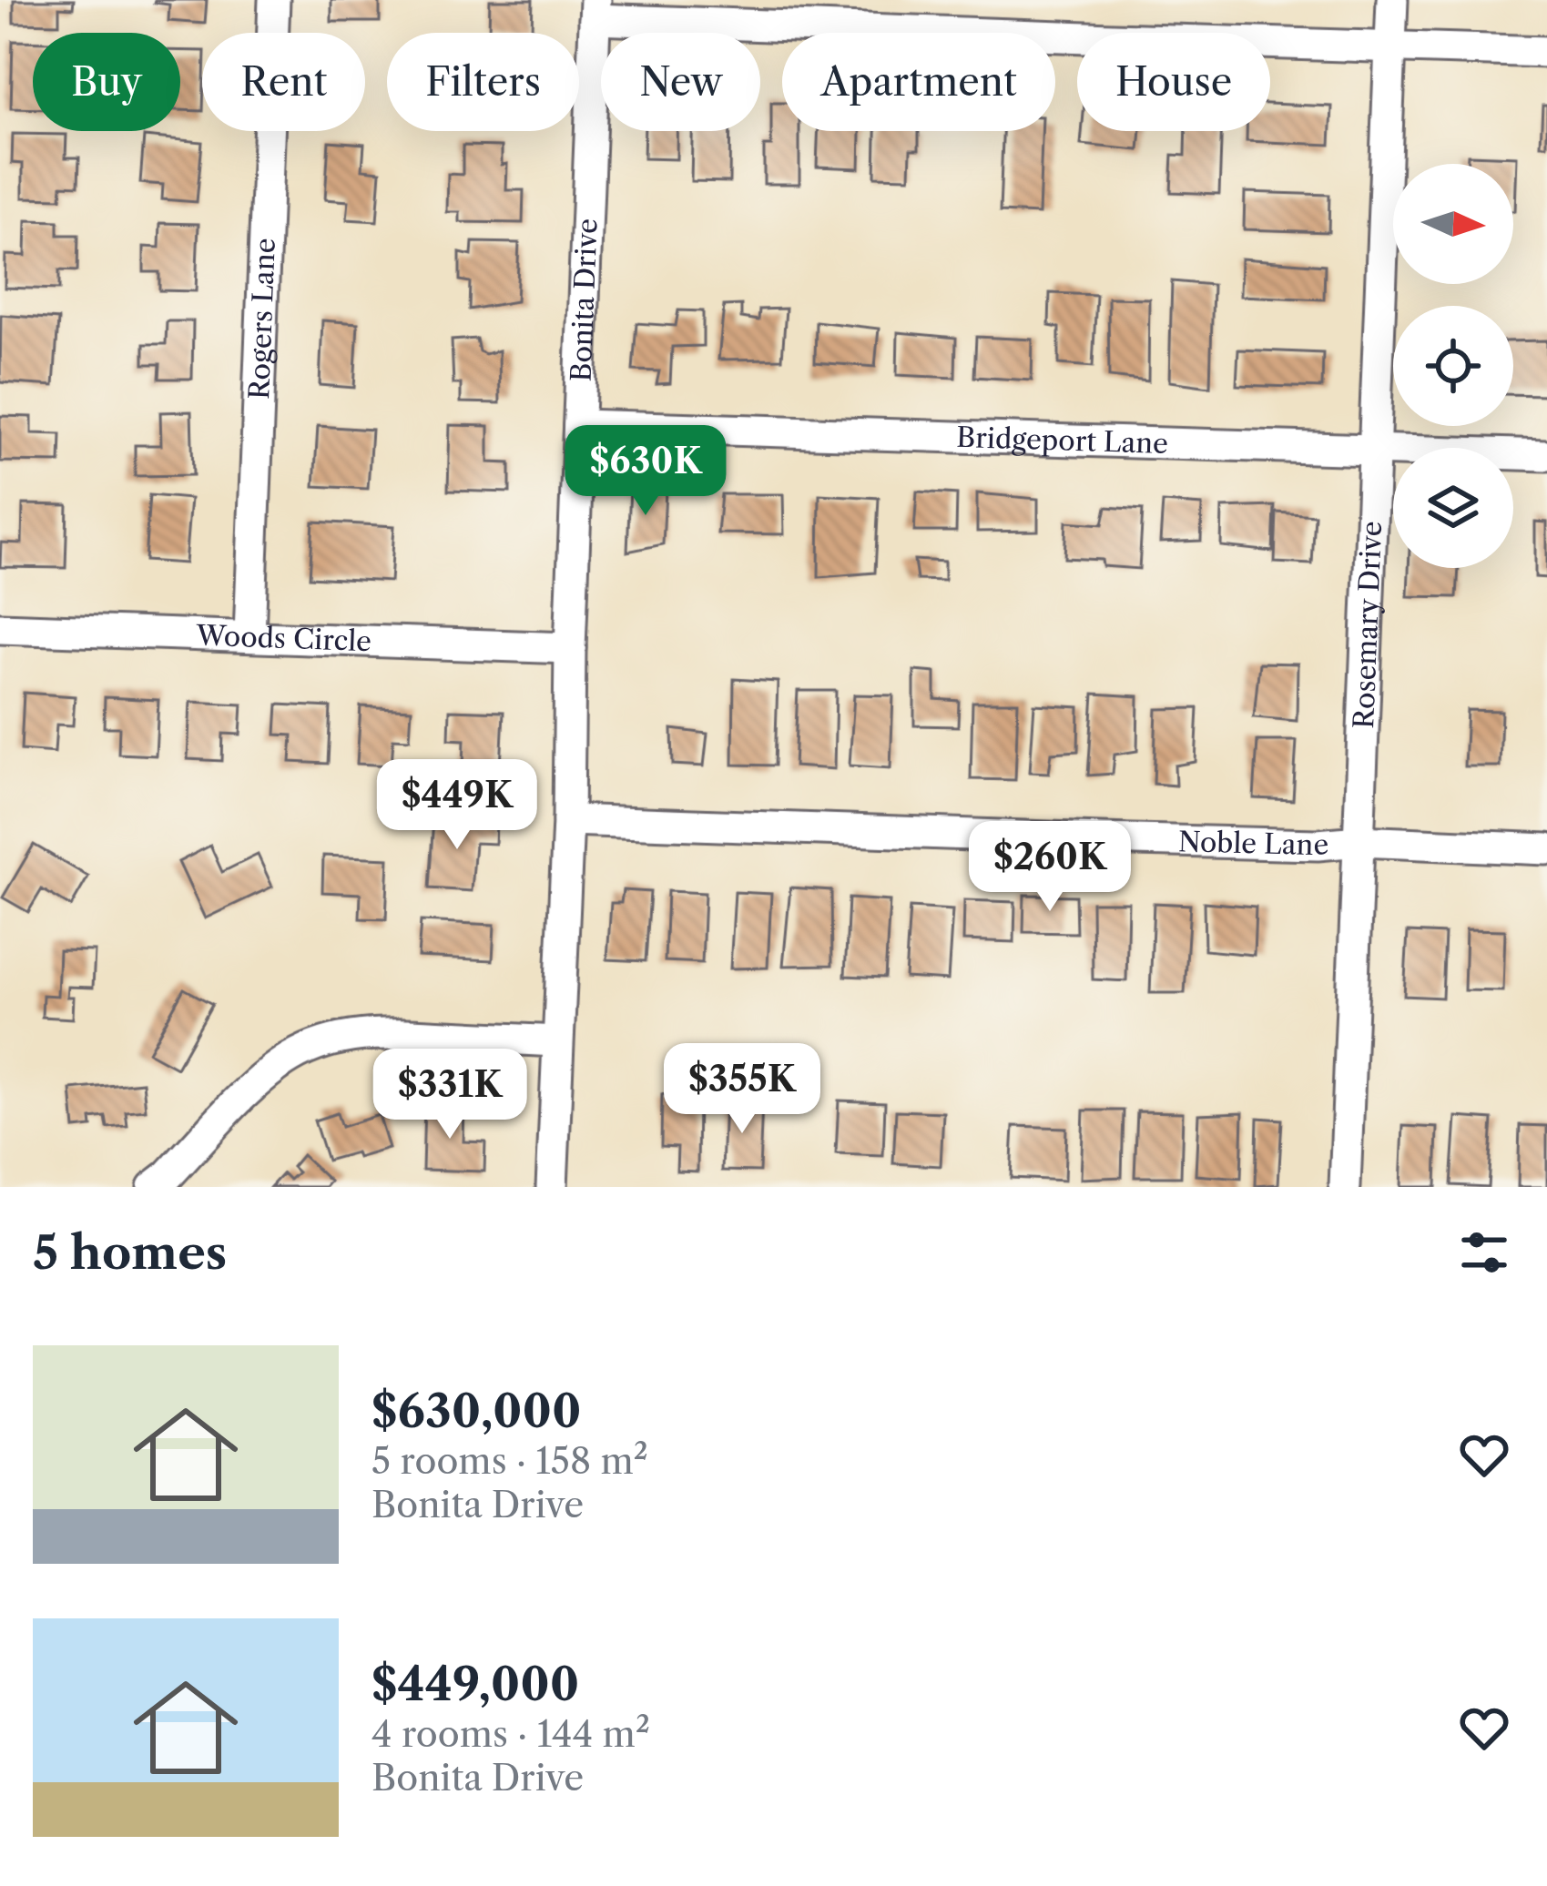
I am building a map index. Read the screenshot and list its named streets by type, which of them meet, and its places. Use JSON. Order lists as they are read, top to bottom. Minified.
{"streets":{"street":["Bonita Drive","Rogers Lane","Bridgeport Lane","Rosemary Drive","Woods Circle","Noble Lane"]},"crossings":[["Bonita Drive","Bridgeport Lane"],["Bonita Drive","Woods Circle"],["Bonita Drive","Noble Lane"],["Rogers Lane","Woods Circle"],["Bridgeport Lane","Rosemary Drive"],["Rosemary Drive","Noble Lane"]],"north":"right","page":{"chip":["Buy","Rent","Filters","New","Apartment","House"],"price":["$630K","$449K","$260K","$355K","$331K"],"heading":"5 homes","list":[{"name":"$630,000","note":"5 rooms · 158 m² · Bonita Drive"},{"name":"$449,000","note":"4 rooms · 144 m² · Bonita Drive"}]}}
